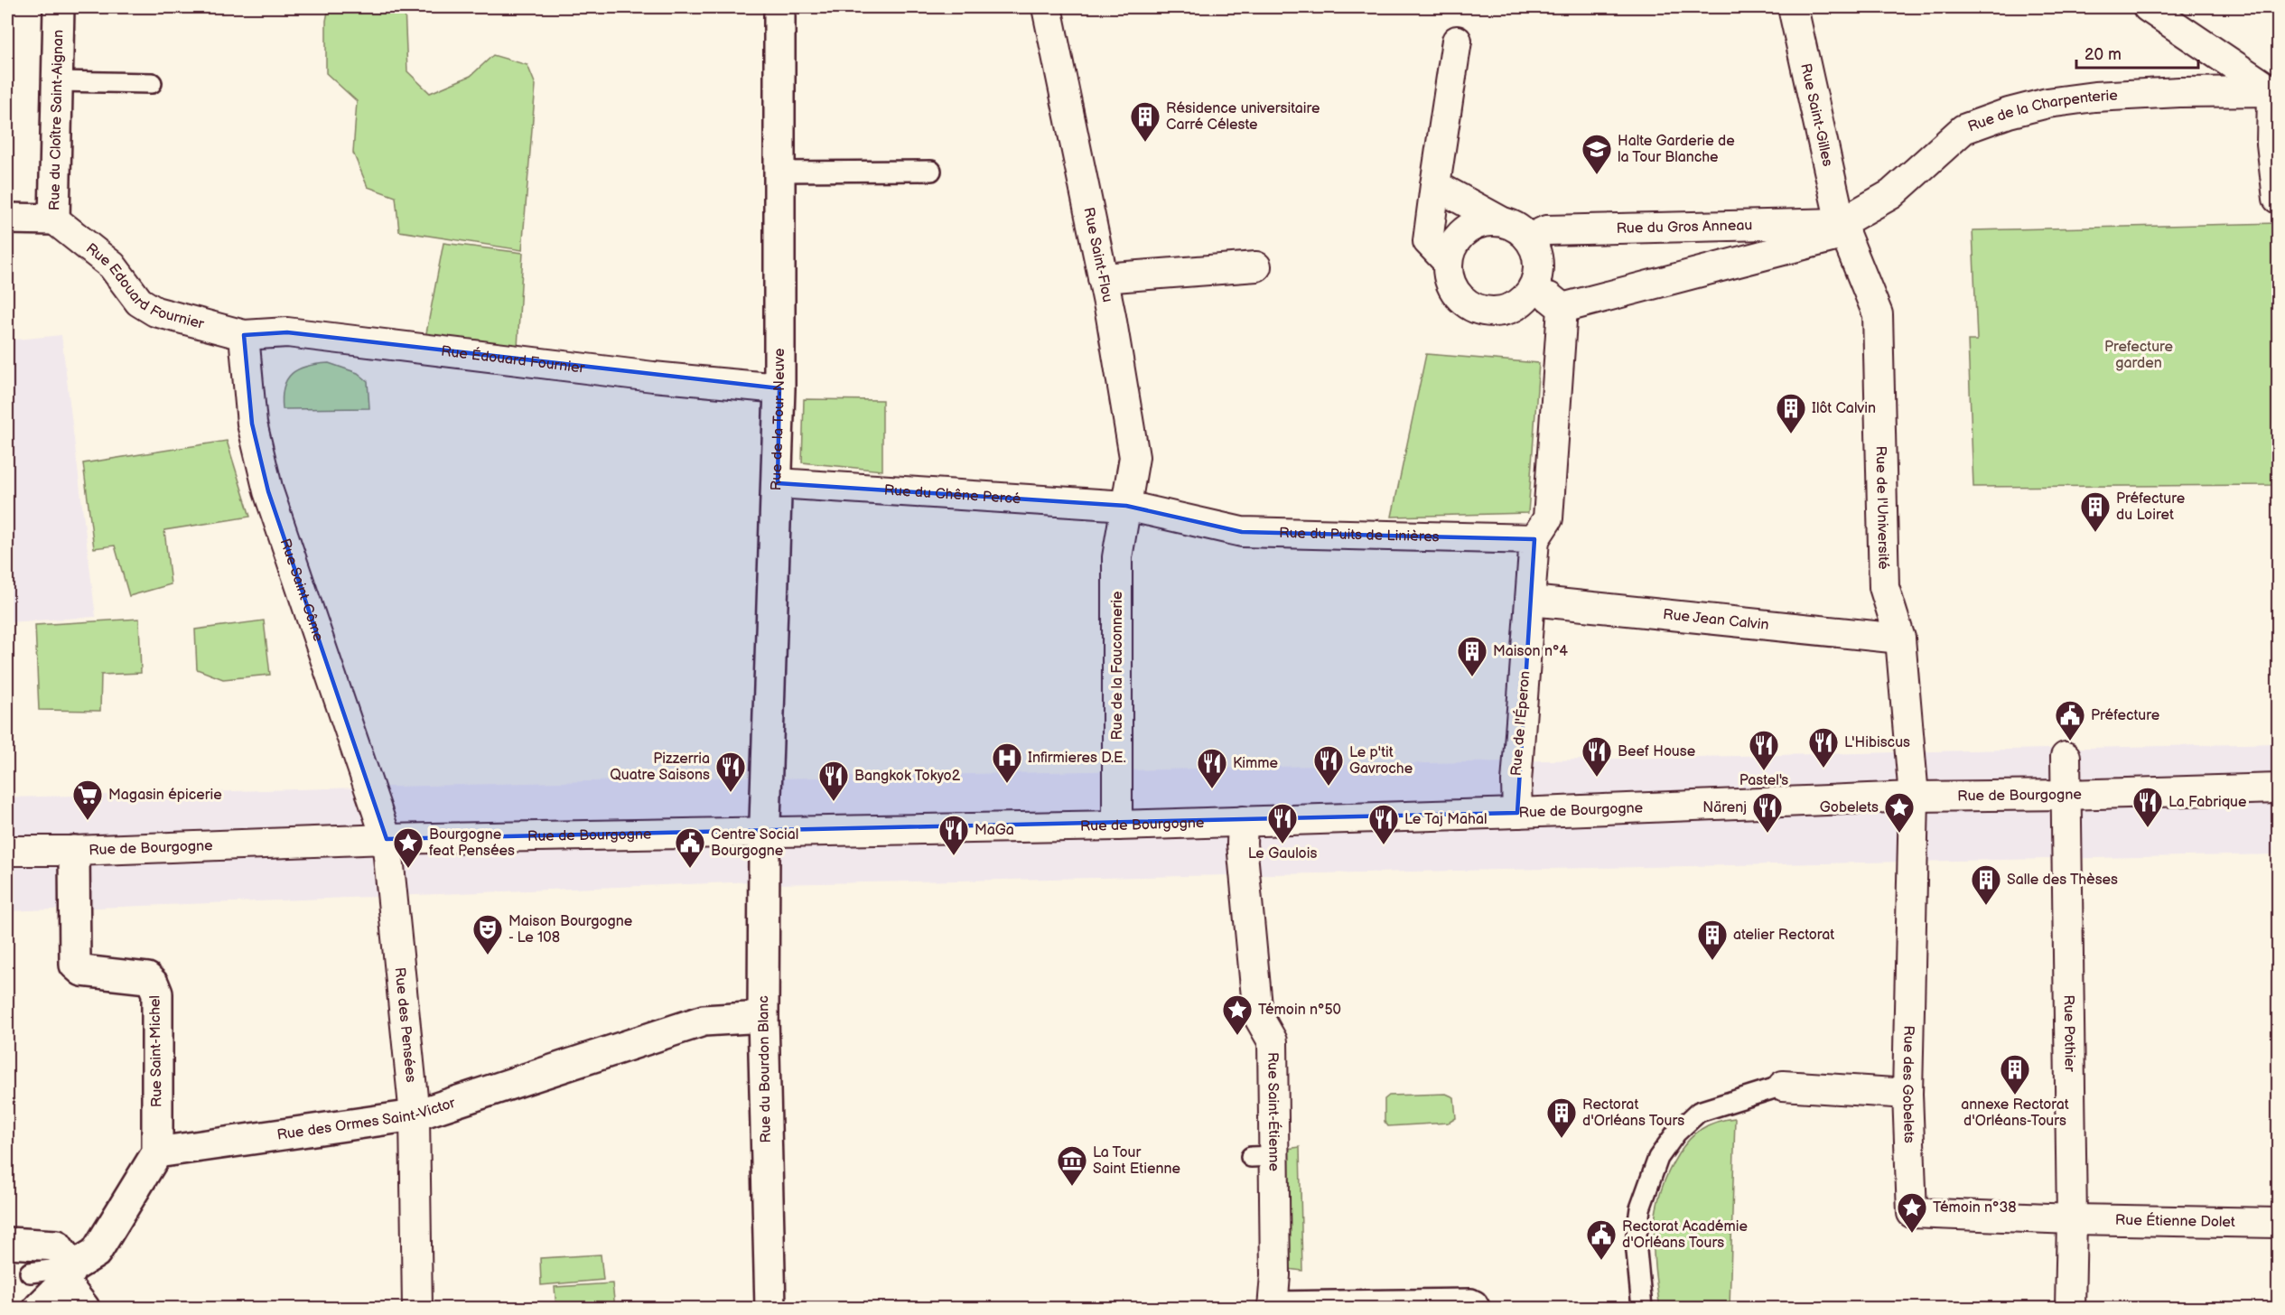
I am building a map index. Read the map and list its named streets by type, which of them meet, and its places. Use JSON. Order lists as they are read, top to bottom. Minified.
{"streets":{"street":["Rue de la Charpenterie","Rue Saint-Gilles","Rue du Cloître Saint-Aignan","Rue du Gros Anneau","Rue Saint-Flou","Rue Edouard Fournier","Rue Édouard Fournier","Rue de la Tour-Neuve","Rue du Chêne Percé","Rue de l'Université","Rue du Puits de Linières","Rue Saint-Côme","Rue Jean Calvin","Rue de la Fauconnerie","Rue de l'Éperon","Rue de Bourgogne","Rue des Pensées","Rue Pothier","Rue Saint-Michel","Rue du Bourdon Blanc","Rue des Gobelets","Rue Saint-Étienne","Rue des Ormes Saint-Victor","Rue Étienne Dolet"]},"crossings":[["Rue de la Charpenterie","Rue Saint-Gilles"],["Rue de la Charpenterie","Rue du Gros Anneau"],["Rue de la Charpenterie","Rue de l'Université"],["Rue Saint-Gilles","Rue du Gros Anneau"],["Rue Saint-Gilles","Rue de l'Université"],["Rue du Cloître Saint-Aignan","Rue Edouard Fournier"],["Rue du Gros Anneau","Rue de l'Université"],["Rue Saint-Flou","Rue du Chêne Percé"],["Rue Saint-Flou","Rue du Puits de Linières"],["Rue Saint-Flou","Rue de la Fauconnerie"],["Rue Edouard Fournier","Rue Édouard Fournier"],["Rue Edouard Fournier","Rue Saint-Côme"],["Rue Édouard Fournier","Rue de la Tour-Neuve"],["Rue Édouard Fournier","Rue Saint-Côme"],["Rue de la Tour-Neuve","Rue du Chêne Percé"],["Rue de la Tour-Neuve","Rue de Bourgogne"],["Rue de la Tour-Neuve","Rue du Bourdon Blanc"],["Rue du Chêne Percé","Rue du Puits de Linières"],["Rue du Chêne Percé","Rue de la Fauconnerie"],["Rue de l'Université","Rue Jean Calvin"],["Rue de l'Université","Rue de Bourgogne"],["Rue de l'Université","Rue des Gobelets"],["Rue du Puits de Linières","Rue de la Fauconnerie"],["Rue Saint-Côme","Rue de Bourgogne"],["Rue Saint-Côme","Rue des Pensées"],["Rue Jean Calvin","Rue de l'Éperon"],["Rue de la Fauconnerie","Rue de Bourgogne"],["Rue de l'Éperon","Rue de Bourgogne"],["Rue de Bourgogne","Rue des Pensées"],["Rue de Bourgogne","Rue Pothier"],["Rue de Bourgogne","Rue Saint-Michel"],["Rue de Bourgogne","Rue du Bourdon Blanc"],["Rue de Bourgogne","Rue des Gobelets"],["Rue de Bourgogne","Rue Saint-Étienne"],["Rue des Pensées","Rue des Ormes Saint-Victor"],["Rue Pothier","Rue des Gobelets"],["Rue Pothier","Rue Étienne Dolet"],["Rue Saint-Michel","Rue des Ormes Saint-Victor"],["Rue du Bourdon Blanc","Rue des Ormes Saint-Victor"],["Rue des Gobelets","Rue Étienne Dolet"]],"parks":["Prefecture garden"],"places":{"building":["Résidence universitaire Carré Céleste","Ilôt Calvin","Préfecture du Loiret","Maison n°4","Salle des Thèses","atelier Rectorat","annexe Rectorat d'Orléans-Tours","Rectorat d'Orléans Tours"],"school or university":["Halte Garderie de la Tour Blanche"],"public building":["Préfecture","Centre Social Bourgogne","Rectorat Académie d'Orléans Tours"],"restaurant":["L'Hibiscus","Pastel's","Beef House","Le p'tit Gavroche","Kimme","Pizzerria Quatre Saisons","Bangkok Tokyo2","La Fabrique","Närenj","Le Gaulois","Le Taj Mahal","MaGa"],"hospital":["Infirmieres D.E."],"supermarket":["Magasin épicerie"],"place":["Gobelets","Bourgogne feat Pensées","Témoin n°50","Témoin n°38"],"theatre":["Maison Bourgogne - Le 108"],"museum":["La Tour Saint Etienne"]},"scale_bar":"20 m"}
